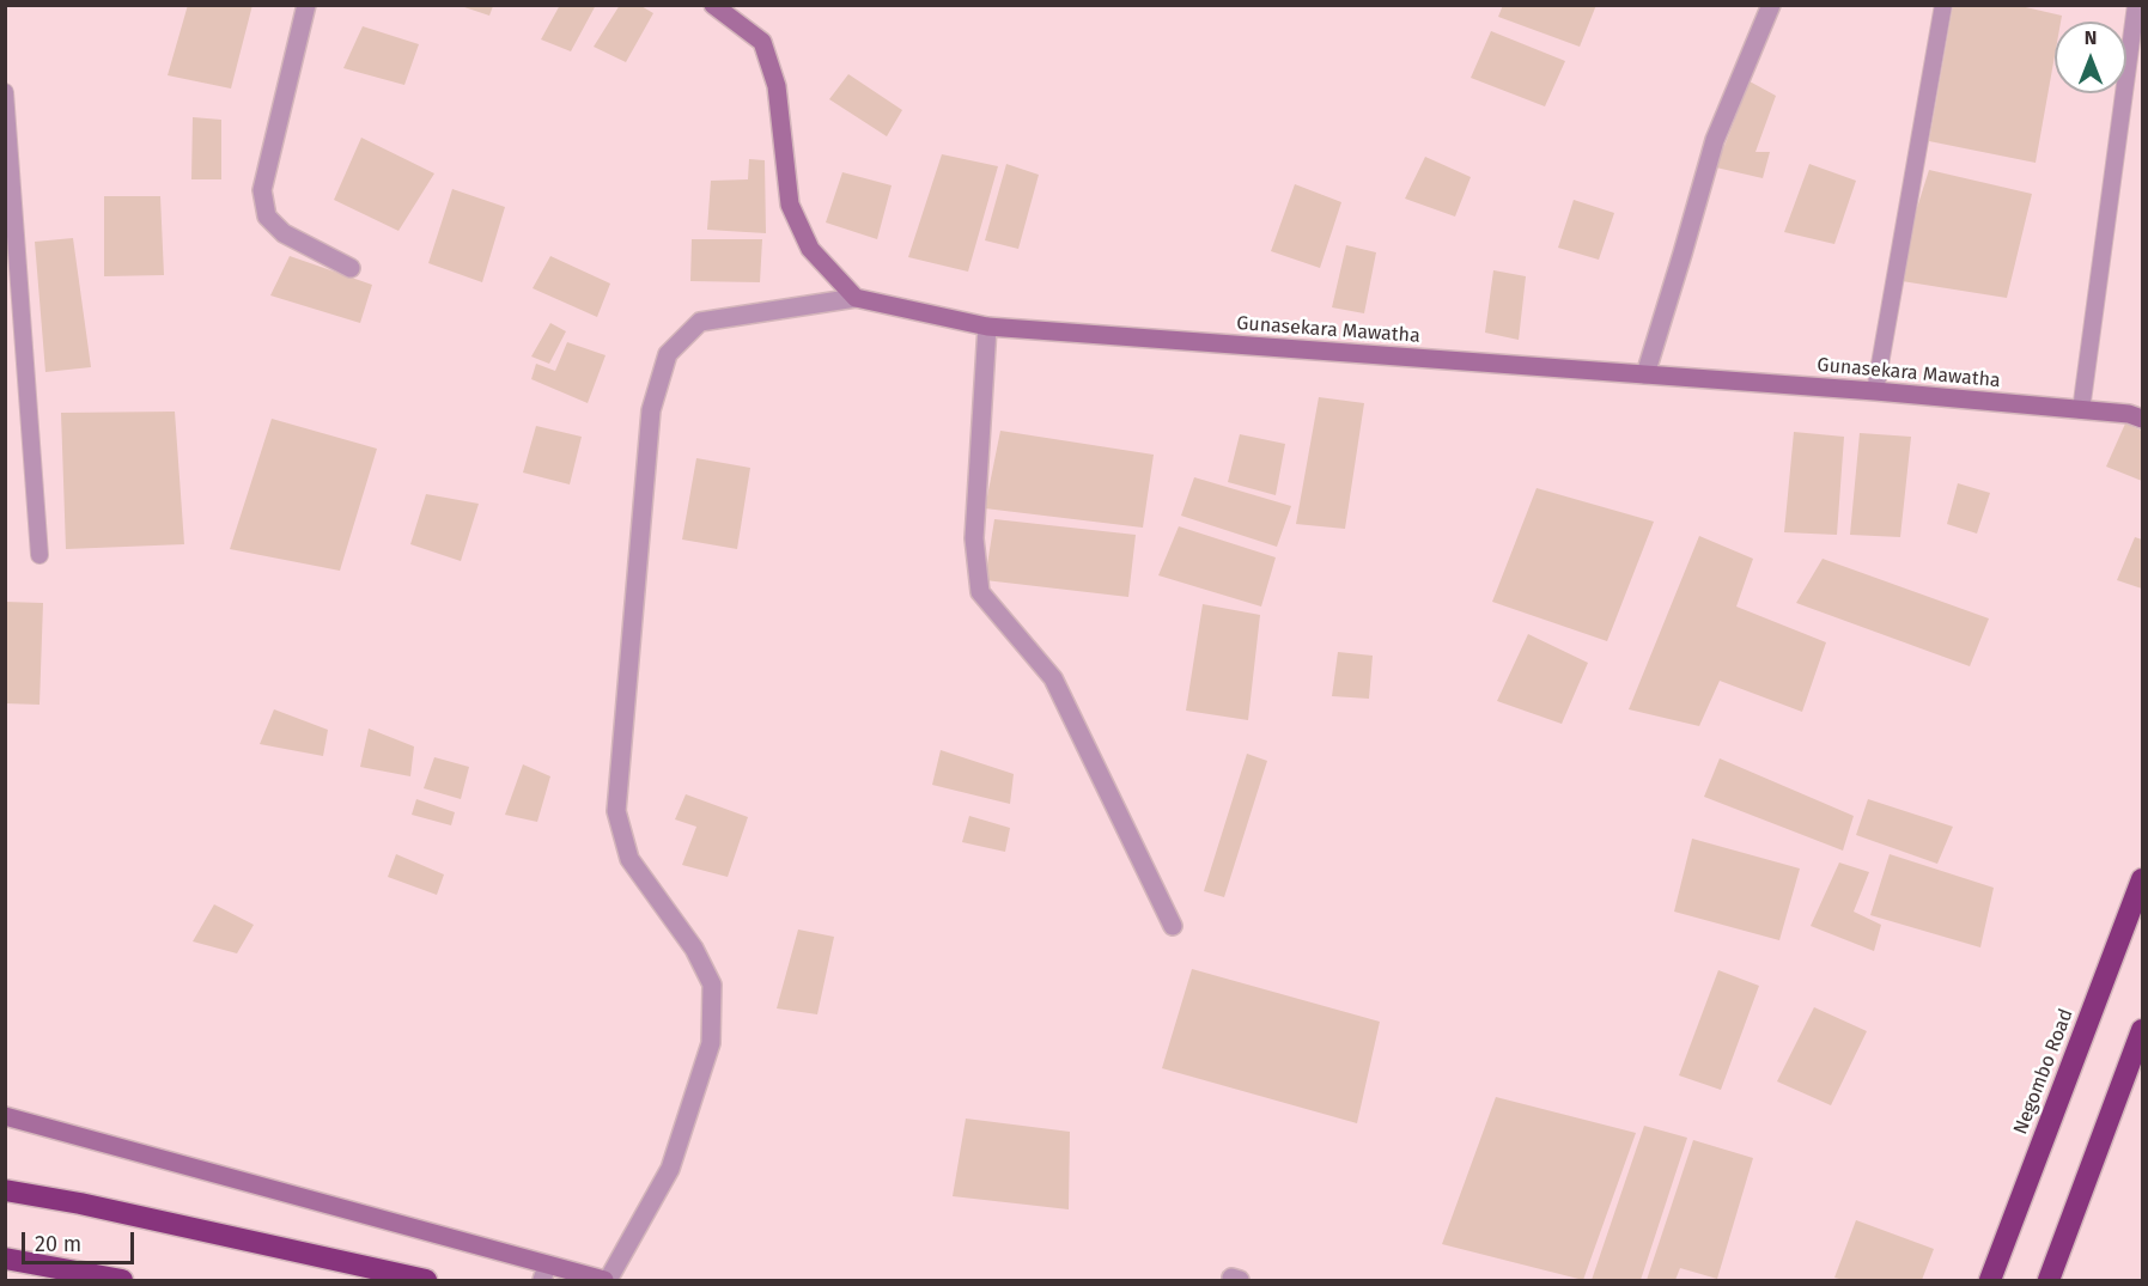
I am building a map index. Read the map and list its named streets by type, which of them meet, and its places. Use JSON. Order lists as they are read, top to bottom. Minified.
{"streets":{"highway":["Negombo Road"],"street":["Gunasekara Mawatha"]},"scale_bar":"20 m","north":"top"}
